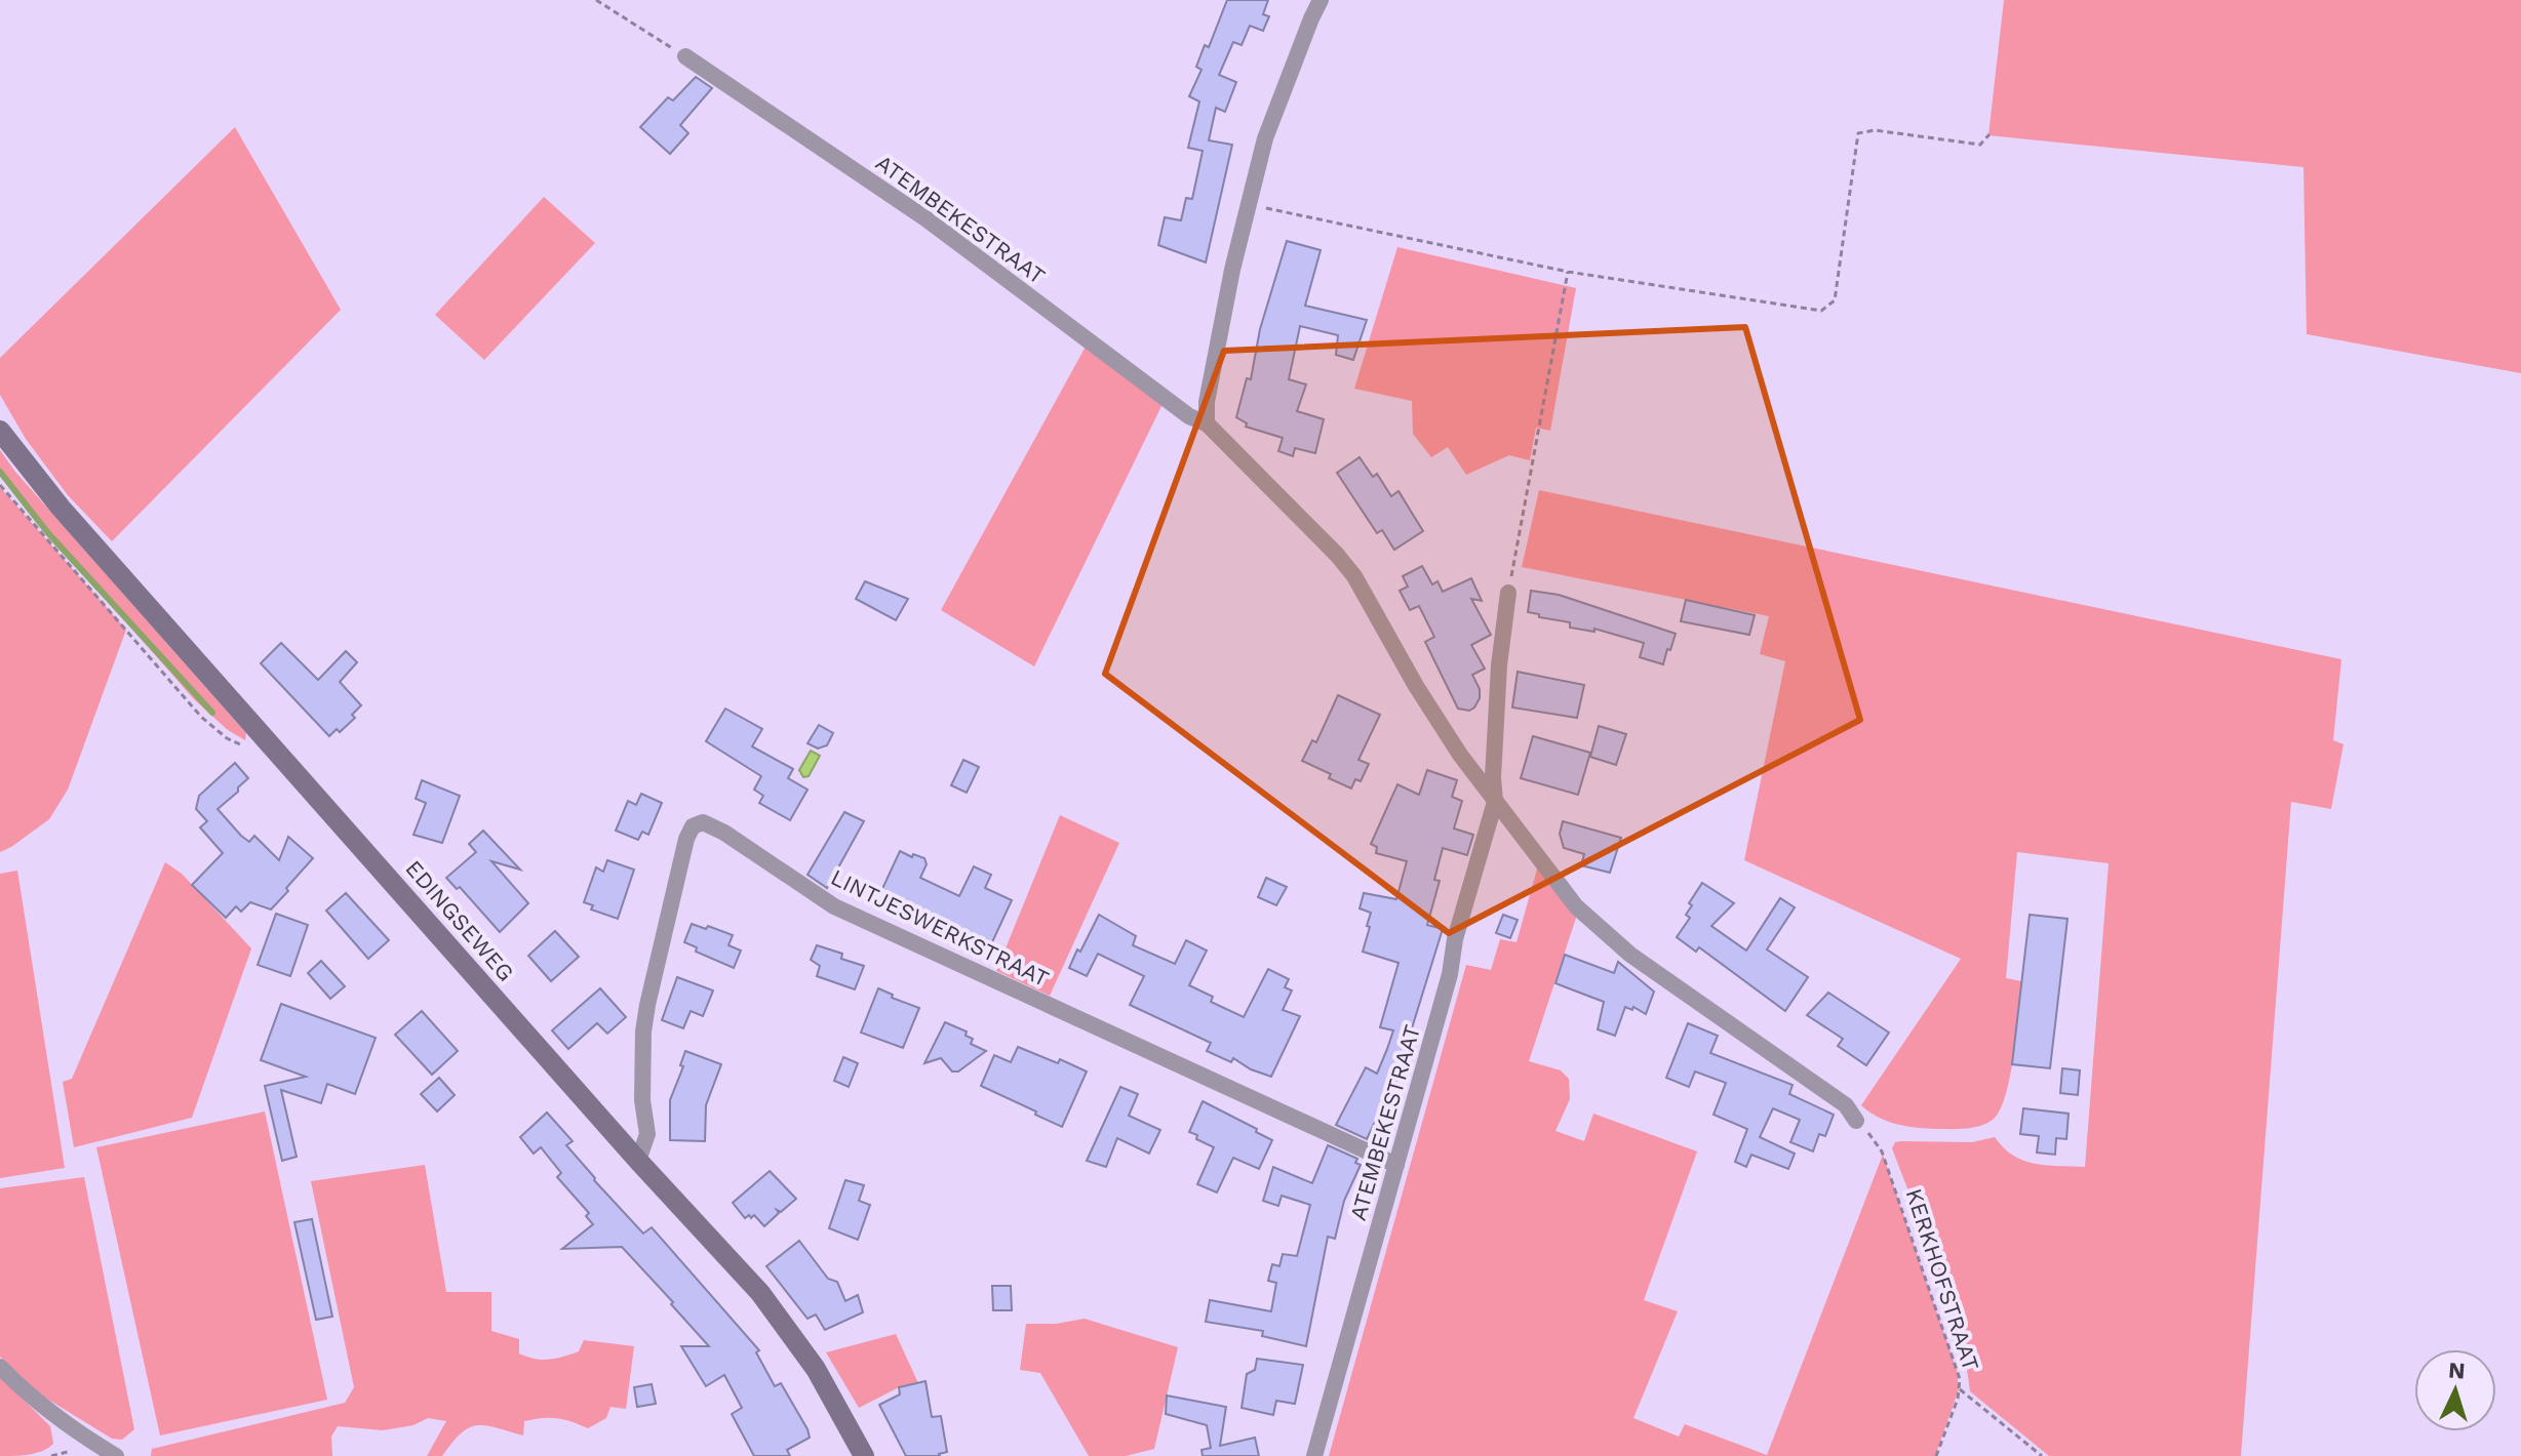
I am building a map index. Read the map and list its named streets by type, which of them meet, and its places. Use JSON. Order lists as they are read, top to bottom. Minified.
{"streets":{"main road":["EDINGSEWEG"],"street":["ATEMBEKESTRAAT","LINTJESWERKSTRAAT"],"path":["KERKHOFSTRAAT"]},"crossings":[["ATEMBEKESTRAAT","LINTJESWERKSTRAAT"],["ATEMBEKESTRAAT","KERKHOFSTRAAT"],["EDINGSEWEG","LINTJESWERKSTRAAT"]],"north":"top"}
